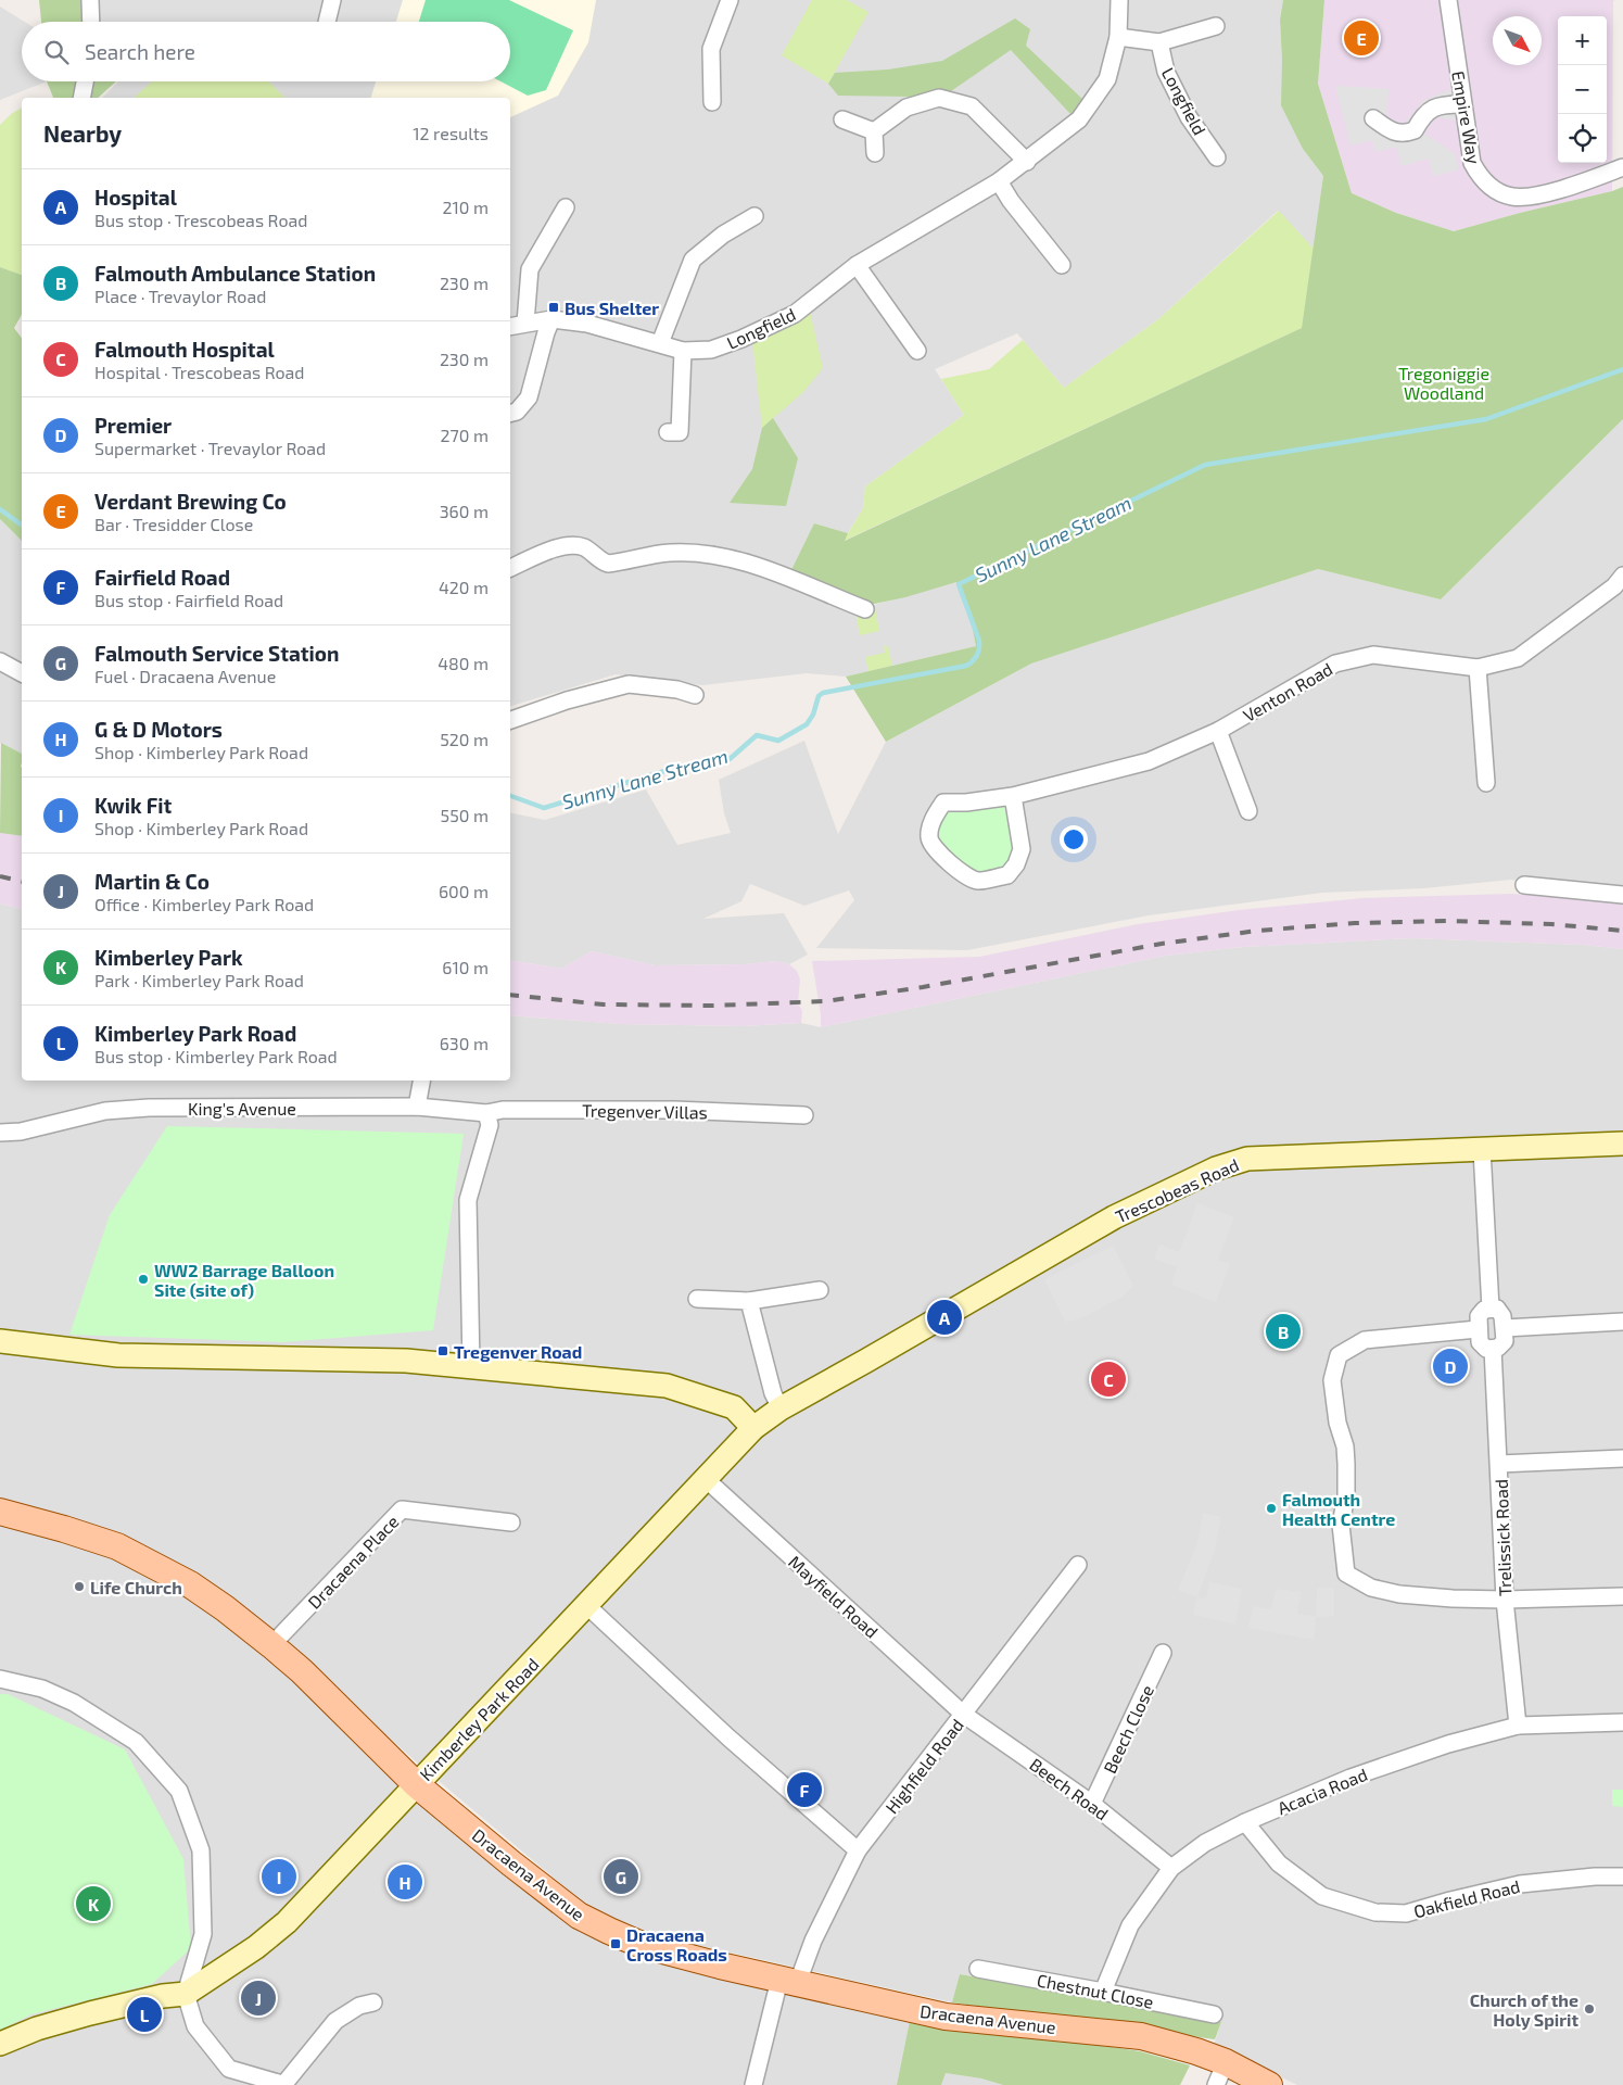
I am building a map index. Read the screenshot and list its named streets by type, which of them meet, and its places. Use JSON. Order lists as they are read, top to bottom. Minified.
{"streets":{"main road":["Dracaena Avenue"],"street":["Longfield","Empire Way","Venton Road","King's Avenue","Tregenver Villas","Trescobeas Road","Trelissick Road","Dracaena Place","Mayfield Road","Kimberley Park Road","Beech Close","Highfield Road","Beech Road","Acacia Road","Oakfield Road","Chestnut Close"]},"crossings":[["King's Avenue","Tregenver Villas"],["Trescobeas Road","Kimberley Park Road"],["Trelissick Road","Acacia Road"],["Dracaena Place","Dracaena Avenue"],["Mayfield Road","Kimberley Park Road"],["Mayfield Road","Highfield Road"],["Mayfield Road","Beech Road"],["Kimberley Park Road","Dracaena Avenue"],["Beech Close","Beech Road"],["Highfield Road","Beech Road"],["Highfield Road","Dracaena Avenue"],["Beech Road","Acacia Road"],["Acacia Road","Oakfield Road"],["Acacia Road","Chestnut Close"]],"water":["Sunny Lane Stream"],"parks":["Tregoniggie Woodland"],"places":{"transit":["Bus Shelter","Tregenver Road","Dracaena Cross Roads"],"other":["WW2 Barrage Balloon Site (site of)","Falmouth Health Centre","Life Church","Church of the Holy Spirit"]},"north":"bottom right","page":{"map_buttons":["+","−"],"pins":["E","A","B","D","C","F","G","I","H","K","J","L"],"search":"Search here","heading":["Nearby","12 results"],"list":[{"mark":"A","name":"Hospital","note":"Bus stop · Trescobeas Road","value":"210 m"},{"mark":"B","name":"Falmouth Ambulance Station","note":"Place · Trevaylor Road","value":"230 m"},{"mark":"C","name":"Falmouth Hospital","note":"Hospital · Trescobeas Road","value":"230 m"},{"mark":"D","name":"Premier","note":"Supermarket · Trevaylor Road","value":"270 m"},{"mark":"E","name":"Verdant Brewing Co","note":"Bar · Tresidder Close","value":"360 m"},{"mark":"F","name":"Fairfield Road","note":"Bus stop · Fairfield Road","value":"420 m"},{"mark":"G","name":"Falmouth Service Station","note":"Fuel · Dracaena Avenue","value":"480 m"},{"mark":"H","name":"G & D Motors","note":"Shop · Kimberley Park Road","value":"520 m"},{"mark":"I","name":"Kwik Fit","note":"Shop · Kimberley Park Road","value":"550 m"},{"mark":"J","name":"Martin & Co","note":"Office · Kimberley Park Road","value":"600 m"},{"mark":"K","name":"Kimberley Park","note":"Park · Kimberley Park Road","value":"610 m"},{"mark":"L","name":"Kimberley Park Road","note":"Bus stop · Kimberley Park Road","value":"630 m"}]}}
